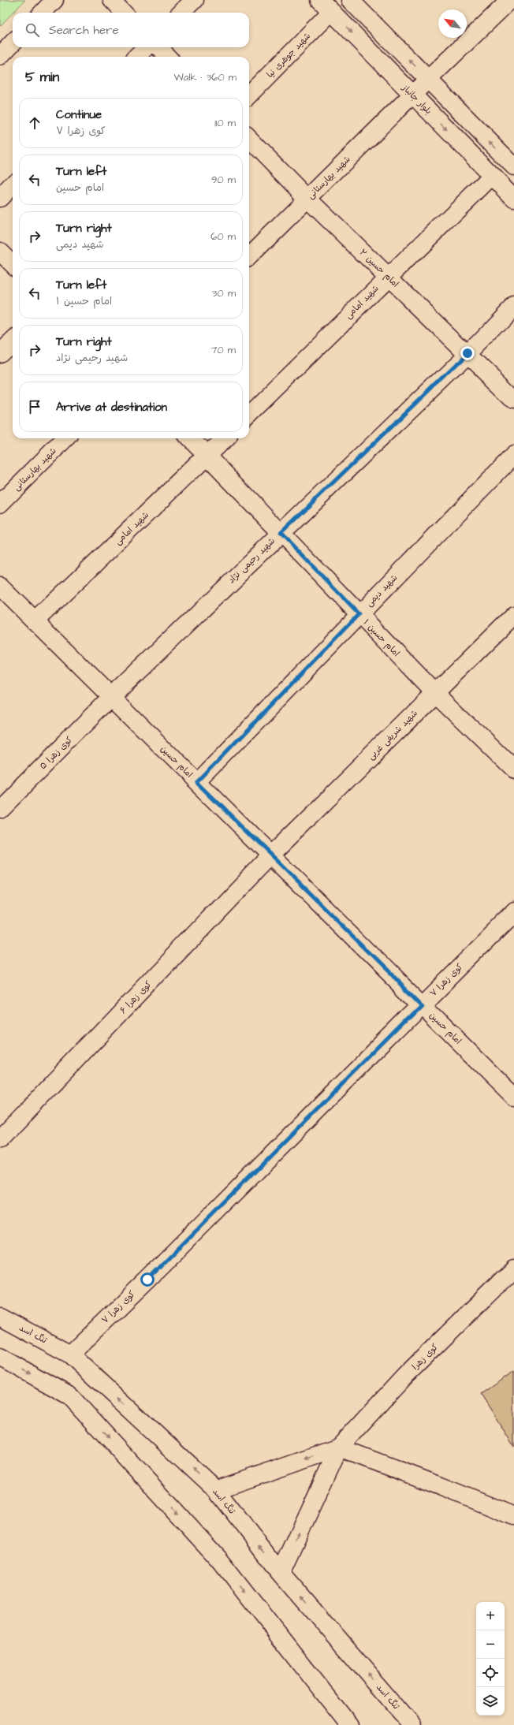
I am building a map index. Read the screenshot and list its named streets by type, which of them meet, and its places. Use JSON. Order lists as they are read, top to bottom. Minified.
{"streets":{"street":["شهید جوهری نیا","بلوار جانباز","شهید بهارستانی","امام حسین ۲","شهید امامی","شهید رحیمی نژاد","شهید دیمی","امام حسین ۱","شهید شریفی غربی","کوی زهرا ۵","امام حسین","کوی زهرا ۷","کوی زهرا ۶","تنگ اسد","کوی زهرا"]},"crossings":[["شهید جوهری نیا","بلوار جانباز"],["بلوار جانباز","شهید بهارستانی"],["بلوار جانباز","شهید امامی"],["شهید بهارستانی","امام حسین ۲"],["امام حسین ۲","شهید امامی"],["امام حسین ۲","شهید رحیمی نژاد"],["شهید امامی","امام حسین ۱"],["شهید امامی","امام حسین"],["شهید رحیمی نژاد","امام حسین ۱"],["شهید رحیمی نژاد","کوی زهرا ۵"],["شهید رحیمی نژاد","امام حسین"],["شهید دیمی","امام حسین ۱"],["شهید دیمی","امام حسین"],["امام حسین ۱","شهید شریفی غربی"],["شهید شریفی غربی","امام حسین"],["شهید شریفی غربی","کوی زهرا ۶"],["کوی زهرا ۵","امام حسین"],["امام حسین","کوی زهرا ۷"],["امام حسین","کوی زهرا ۶"],["کوی زهرا ۷","تنگ اسد"],["تنگ اسد","کوی زهرا"]],"north":"top left","page":{"search":"Search here","heading":["5 min","Walk · 360 m"],"list":[["Continue","کوی زهرا ۷","110 m"],["Turn left","امام حسین","90 m"],["Turn right","شهید دیمی","60 m"],["Turn left","امام حسین ۱","30 m"],["Turn right","شهید رحیمی نژاد","70 m"],"Arrive at destination"],"map_buttons":["+","−"]}}
